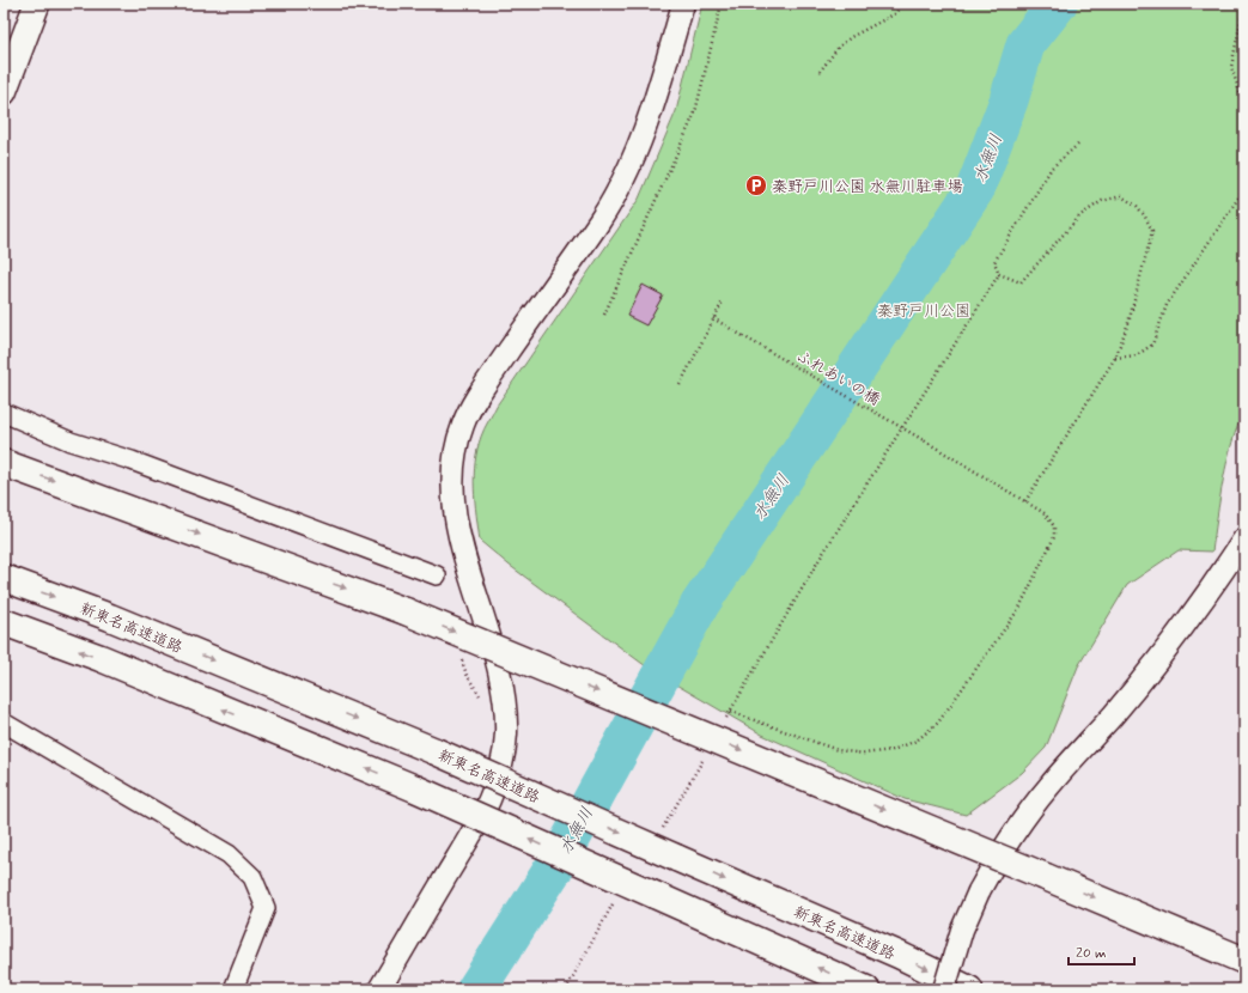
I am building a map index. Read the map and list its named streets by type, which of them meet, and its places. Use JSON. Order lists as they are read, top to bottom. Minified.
{"streets":{"highway":["新東名高速道路"],"path":["ふれあいの橋"]},"water":["水無川"],"parks":["秦野戸川公園"],"places":{"parking":["秦野戸川公園 水無川駐車場"]},"scale_bar":"20 m"}
